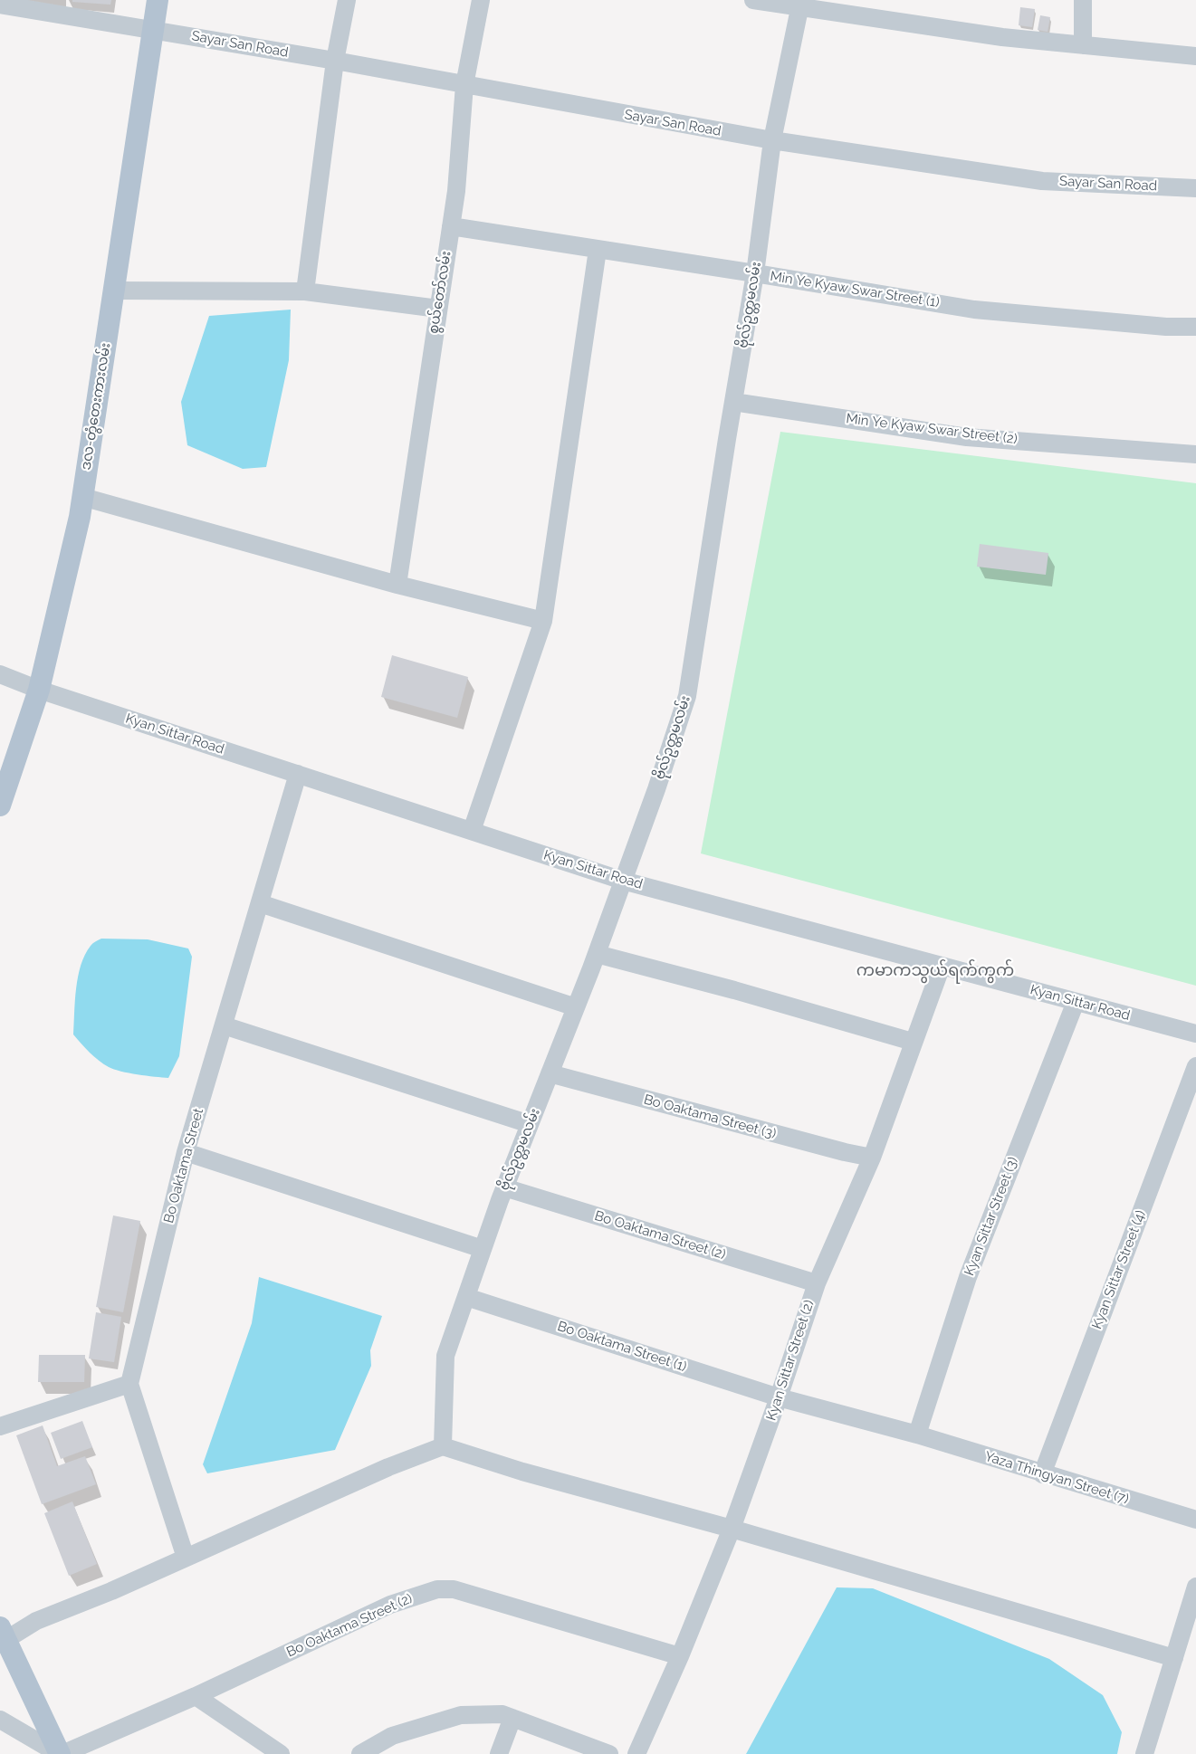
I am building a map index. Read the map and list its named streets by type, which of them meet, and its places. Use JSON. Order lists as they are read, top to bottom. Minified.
{"streets":{"main road":["ဒလ-တွံတေးကားလမ်း"],"street":["Sayar San Road","Min Ye Kyaw Swar Street (1)","စွယ်တော်လမ်း","ဗိုလ်ဥတ္တမလမ်း","Min Ye Kyaw Swar Street (2)","Kyan Sittar Road","Bo Oaktama Street (3)","Bo Oaktama Street","Kyan Sittar Street (3)","Bo Oaktama Street (2)","Kyan Sittar Street (4)","Bo Oaktama Street (1)","Kyan Sittar Street (2)","Yaza Thingyan Street (7)"]},"crossings":[["Sayar San Road","စွယ်တော်လမ်း"],["Sayar San Road","ဗိုလ်ဥတ္တမလမ်း"],["Sayar San Road","ဒလ-တွံတေးကားလမ်း"],["Min Ye Kyaw Swar Street (1)","စွယ်တော်လမ်း"],["Min Ye Kyaw Swar Street (1)","ဗိုလ်ဥတ္တမလမ်း"],["ဗိုလ်ဥတ္တမလမ်း","Min Ye Kyaw Swar Street (2)"],["ဗိုလ်ဥတ္တမလမ်း","Kyan Sittar Road"],["ဗိုလ်ဥတ္တမလမ်း","Bo Oaktama Street (3)"],["ဗိုလ်ဥတ္တမလမ်း","Bo Oaktama Street (2)"],["ဗိုလ်ဥတ္တမလမ်း","Bo Oaktama Street (1)"],["ဒလ-တွံတေးကားလမ်း","Kyan Sittar Road"],["Kyan Sittar Road","Bo Oaktama Street"],["Kyan Sittar Road","Kyan Sittar Street (3)"],["Kyan Sittar Road","Kyan Sittar Street (2)"],["Bo Oaktama Street (3)","Kyan Sittar Street (2)"],["Kyan Sittar Street (3)","Bo Oaktama Street (1)"],["Kyan Sittar Street (3)","Yaza Thingyan Street (7)"],["Bo Oaktama Street (2)","Kyan Sittar Street (2)"],["Kyan Sittar Street (4)","Yaza Thingyan Street (7)"],["Bo Oaktama Street (1)","Kyan Sittar Street (2)"],["Bo Oaktama Street (1)","Yaza Thingyan Street (7)"]],"districts":["ကမာကသွယ်ရက်ကွက်"]}
